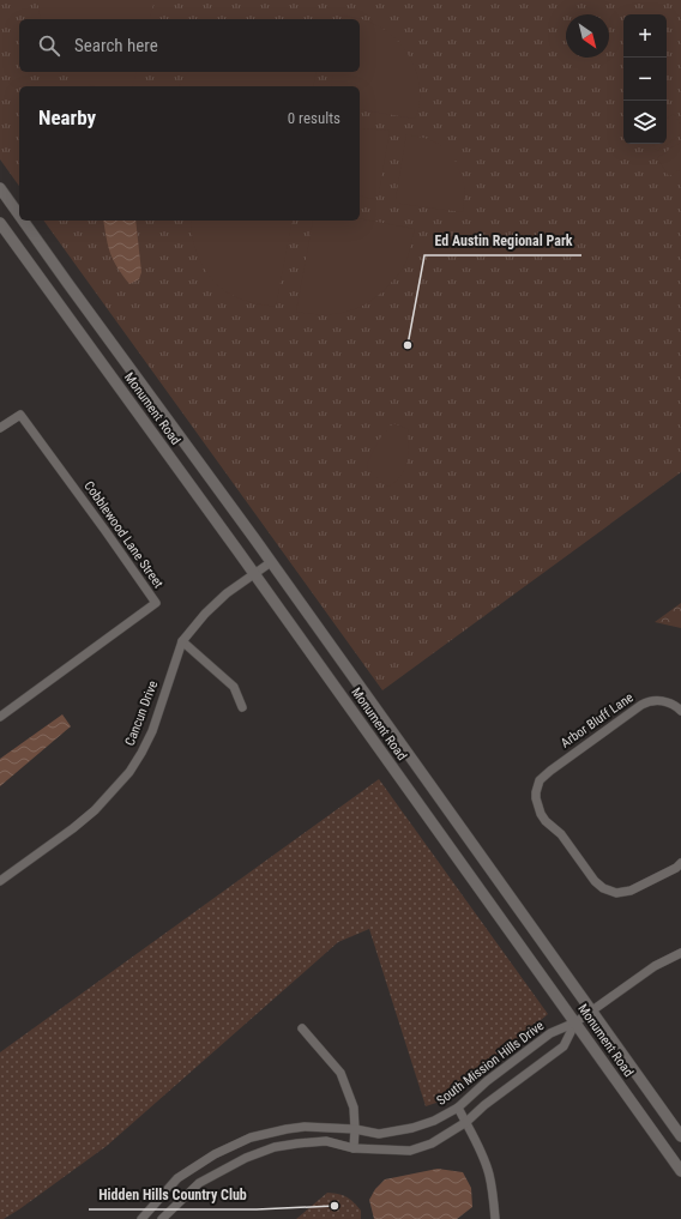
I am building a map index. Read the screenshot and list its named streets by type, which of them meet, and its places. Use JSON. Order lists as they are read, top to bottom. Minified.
{"streets":{"street":["Monument Road","Cobblewood Lane Street","Cancun Drive","Arbor Bluff Lane","South Mission Hills Drive"]},"crossings":[["Monument Road","Cancun Drive"],["Monument Road","South Mission Hills Drive"]],"places":["Ed Austin Regional Park","Hidden Hills Country Club"],"north":"bottom right","page":{"map_buttons":["+","−"],"search":"Search here","heading":["Nearby","0 results"]}}
